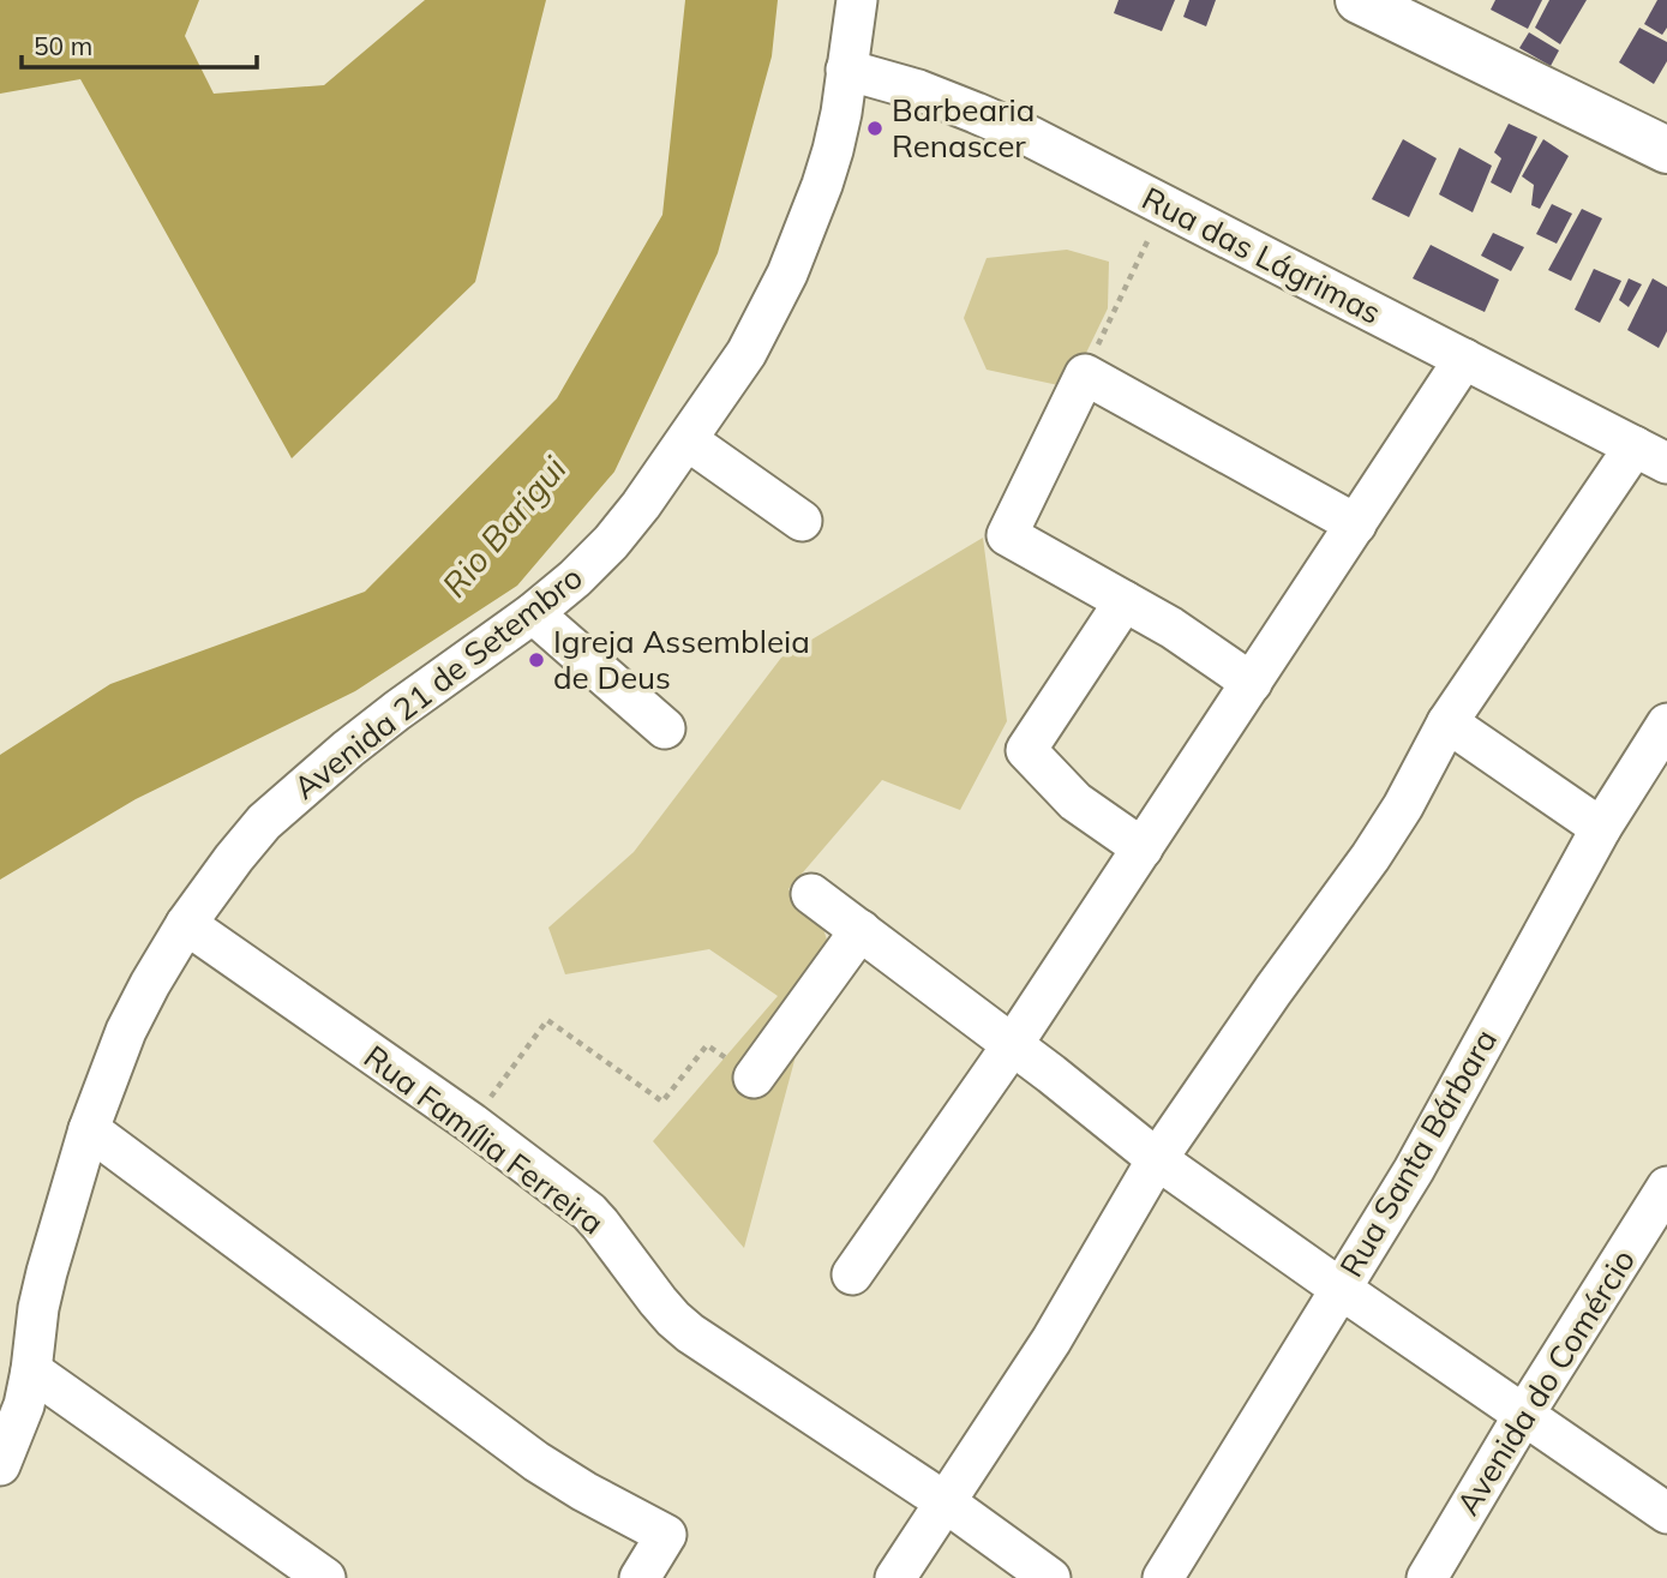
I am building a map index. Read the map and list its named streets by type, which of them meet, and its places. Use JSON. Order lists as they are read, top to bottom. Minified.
{"streets":{"street":["Rua das Lágrimas","Avenida 21 de Setembro","Rua Família Ferreira","Rua Santa Bárbara","Avenida do Comércio"]},"crossings":[["Rua das Lágrimas","Avenida 21 de Setembro"],["Avenida 21 de Setembro","Rua Família Ferreira"]],"water":["Rio Barigui"],"places":["Barbearia Renascer","Igreja Assembleia de Deus"],"scale_bar":"50 m"}
